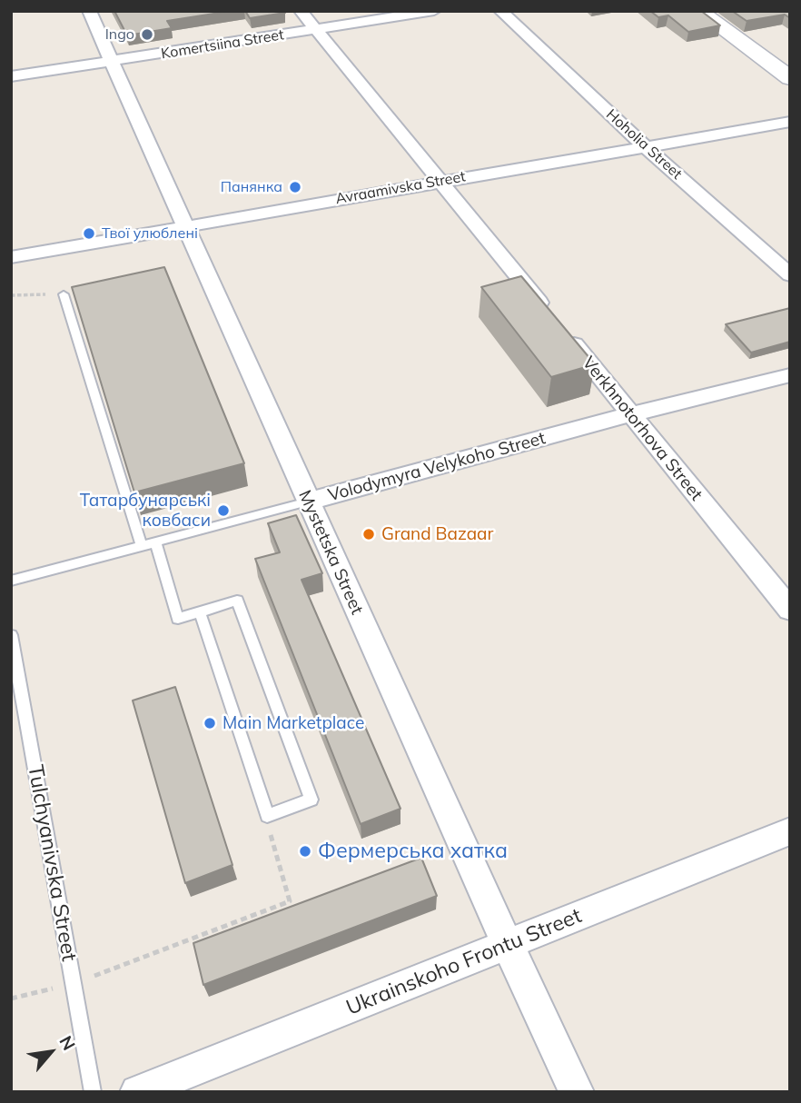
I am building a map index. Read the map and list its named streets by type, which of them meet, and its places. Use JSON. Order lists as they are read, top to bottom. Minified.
{"streets":{"street":["Komertsiina Street","Hoholia Street","Avraamivska Street","Verkhnotorhova Street","Volodymyra Velykoho Street","Mystetska Street","Ukrainskoho Frontu Street"],"lane":["Tulchyanivska Street"]},"crossings":[["Komertsiina Street","Verkhnotorhova Street"],["Komertsiina Street","Mystetska Street"],["Hoholia Street","Avraamivska Street"],["Avraamivska Street","Verkhnotorhova Street"],["Avraamivska Street","Mystetska Street"],["Verkhnotorhova Street","Volodymyra Velykoho Street"],["Volodymyra Velykoho Street","Mystetska Street"],["Mystetska Street","Ukrainskoho Frontu Street"]],"places":["Ingo","Панянка","Твої улюблені","Татарбунарські ковбаси","Grand Bazaar","Main Marketplace","Фермерська хатка"],"north":"top right"}
